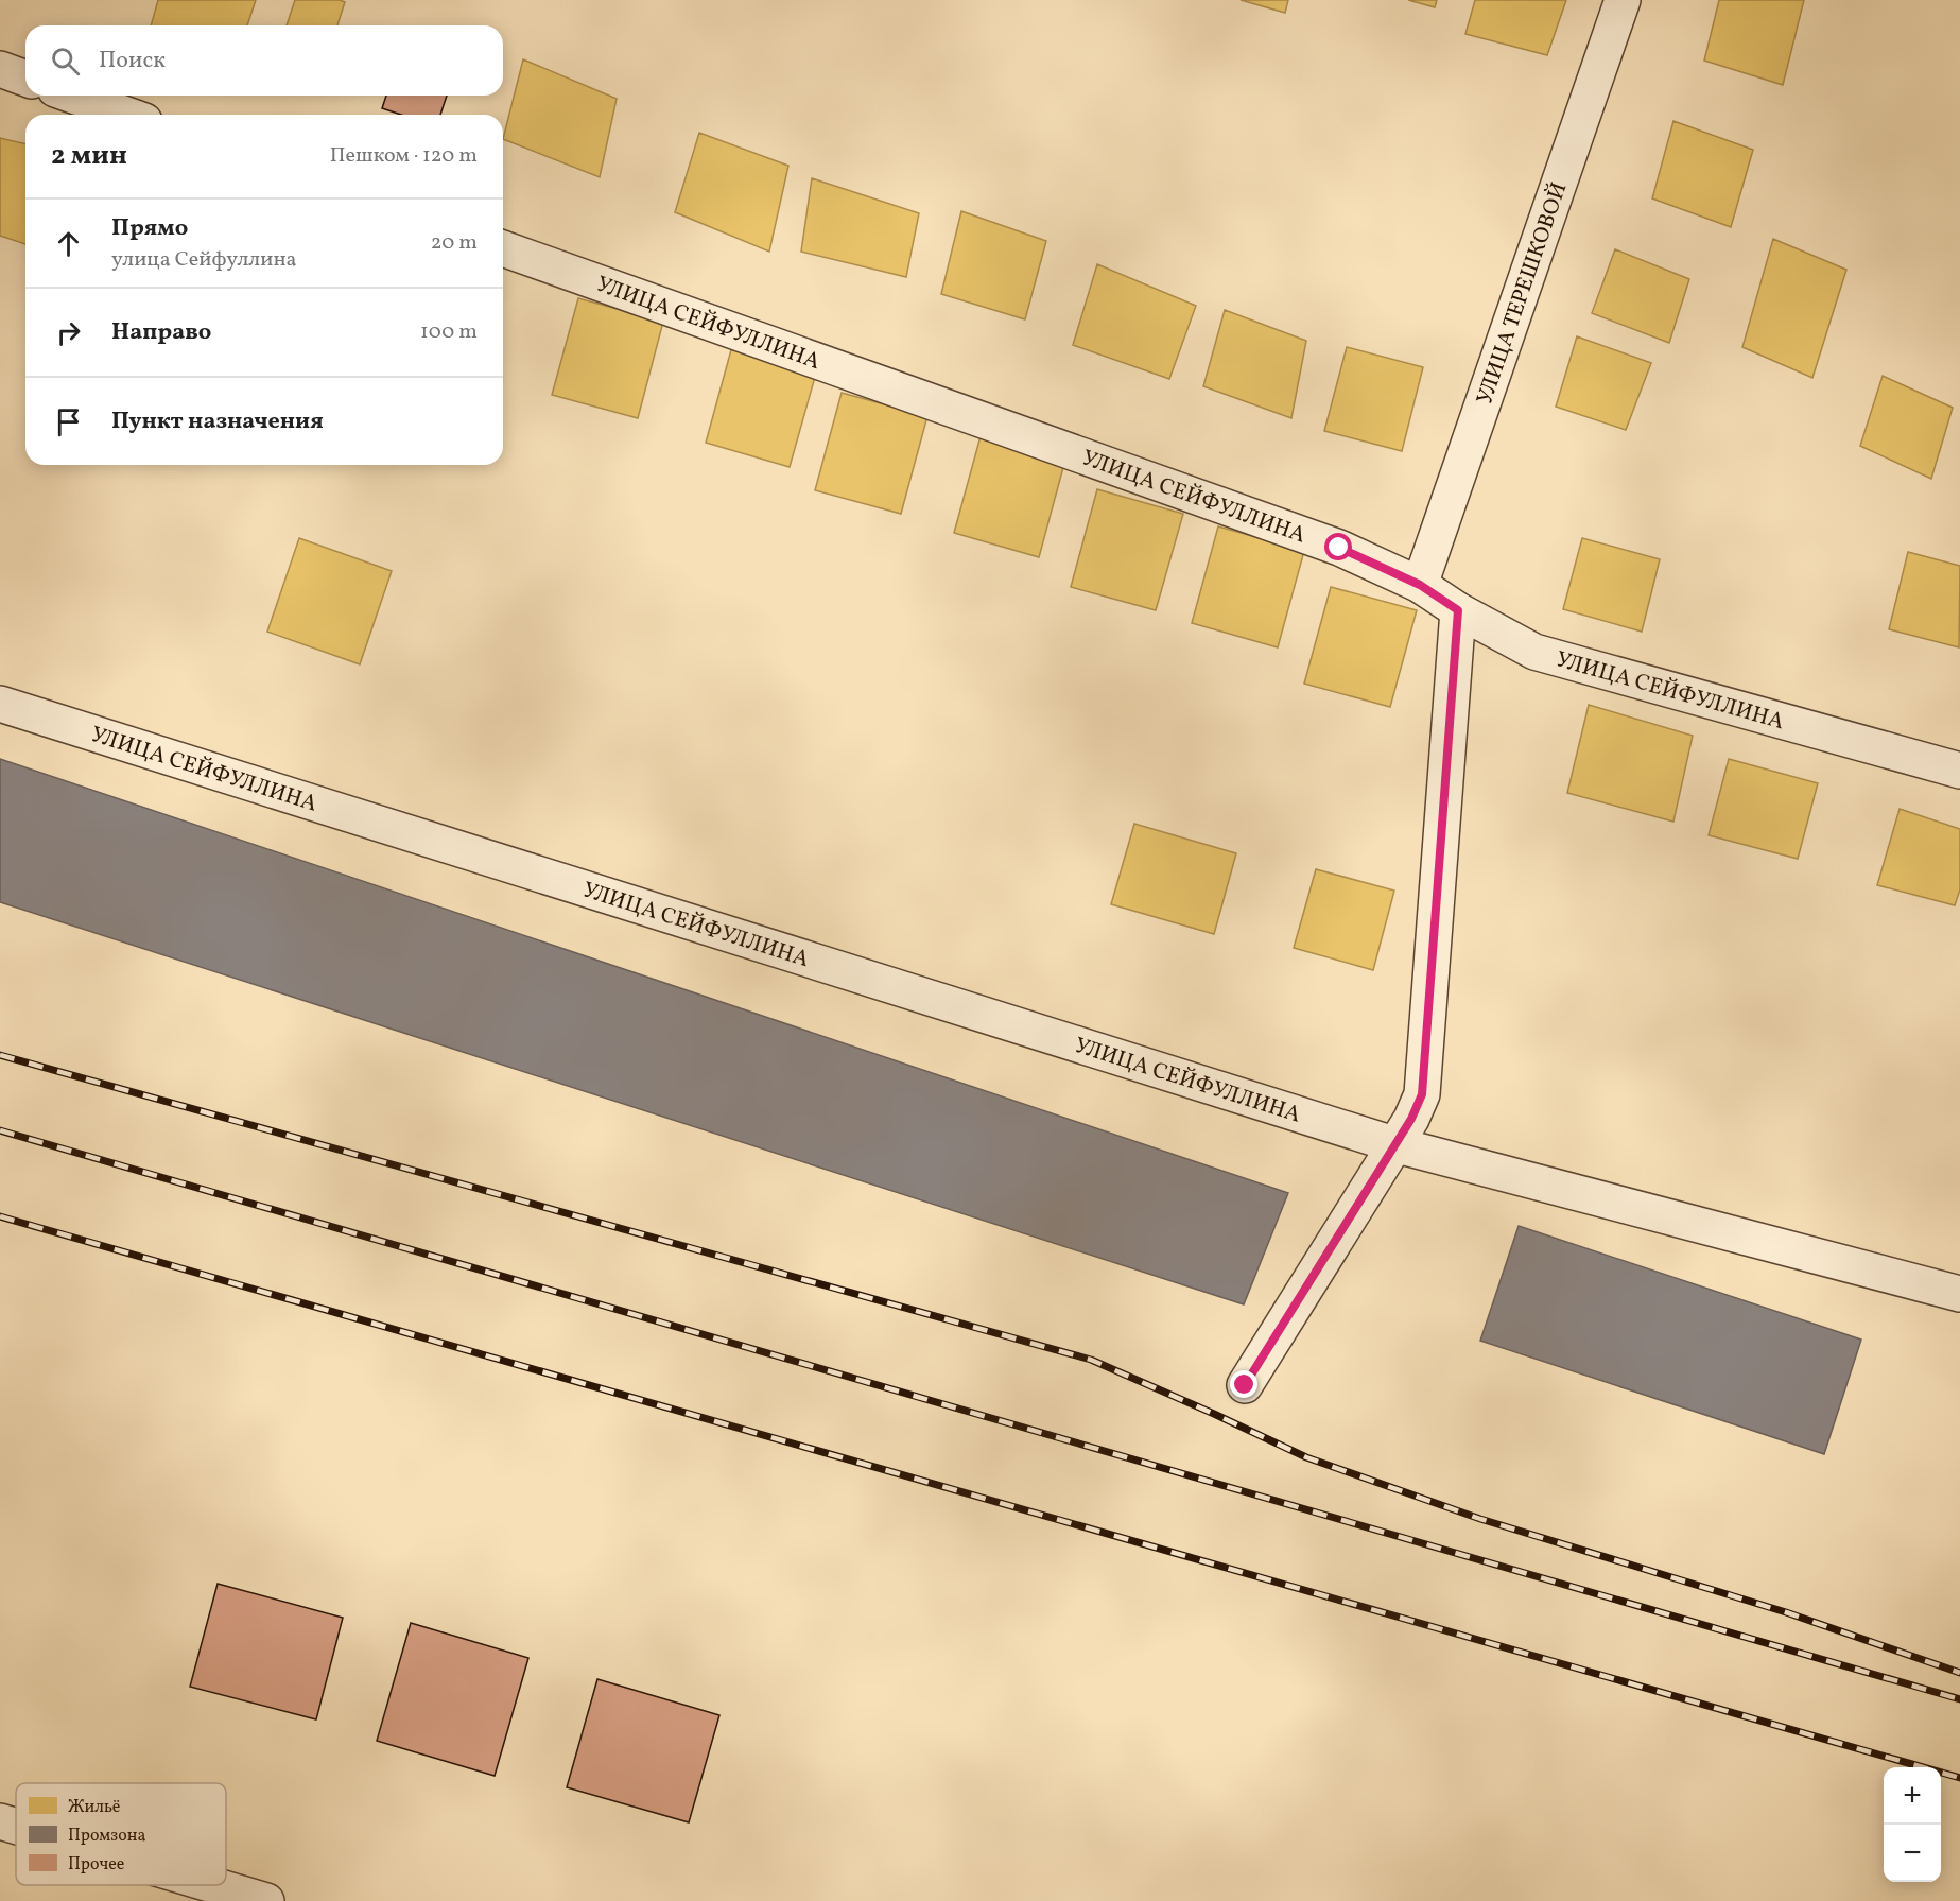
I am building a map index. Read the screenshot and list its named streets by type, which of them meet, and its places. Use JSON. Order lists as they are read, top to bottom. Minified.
{"streets":{"street":["УЛИЦА ТЕРЕШКОВОЙ","УЛИЦА СЕЙФУЛЛИНА"]},"crossings":[["УЛИЦА ТЕРЕШКОВОЙ","УЛИЦА СЕЙФУЛЛИНА"]],"legend":["Жильё","Промзона","Прочее"],"page":{"search":"Поиск","heading":["2 мин","Пешком · 120 m"],"list":[["Прямо","улица Сейфуллина","20 m"],["Направо","100 m"],"Пункт назначения"],"map_buttons":["+","−"]}}
